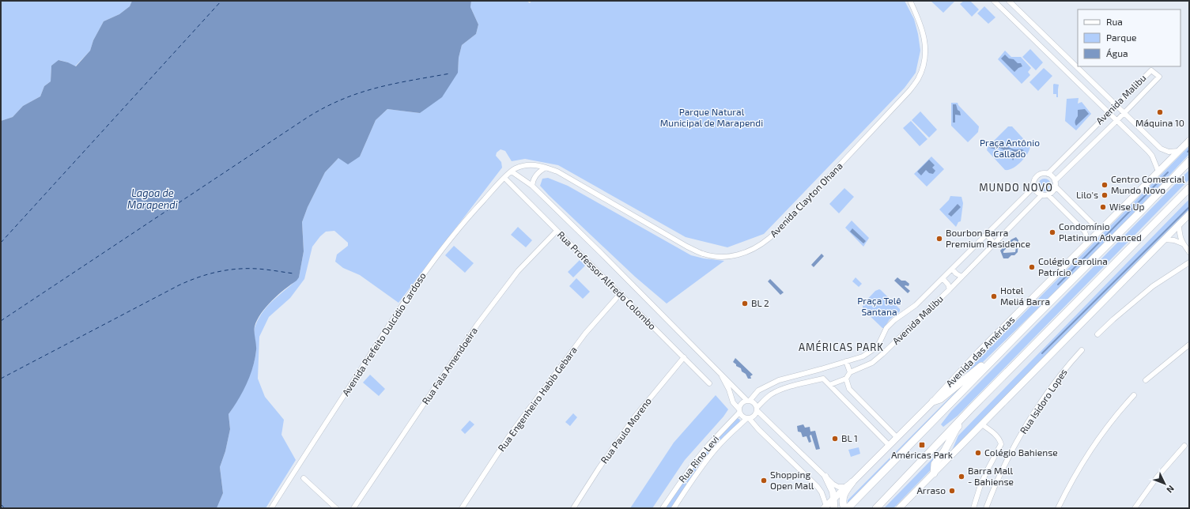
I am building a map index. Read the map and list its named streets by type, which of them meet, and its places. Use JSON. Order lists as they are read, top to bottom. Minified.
{"streets":{"highway":["Avenida das Américas"],"street":["Avenida Malibu","Avenida Clayton Ohana","Rua Professor Alfredo Colombo","Avenida Prefeito Dulcídio Cardoso","Rua Fala Amendoeira","Rua Engenheiro Habib Gebara","Rua Isidoro Lopes","Rua Paulo Moreno","Rua Rino Levi"]},"crossings":[["Avenida Malibu","Rua Professor Alfredo Colombo"],["Avenida Malibu","Rua Rino Levi"],["Avenida Clayton Ohana","Rua Professor Alfredo Colombo"],["Avenida Clayton Ohana","Avenida Prefeito Dulcídio Cardoso"],["Rua Professor Alfredo Colombo","Avenida Prefeito Dulcídio Cardoso"],["Rua Professor Alfredo Colombo","Rua Fala Amendoeira"],["Rua Professor Alfredo Colombo","Rua Engenheiro Habib Gebara"],["Rua Professor Alfredo Colombo","Rua Paulo Moreno"],["Rua Professor Alfredo Colombo","Rua Rino Levi"]],"districts":["MUNDO NOVO","AMÉRICAS PARK"],"water":["Lagoa de Marapendi"],"parks":["Parque Natural Municipal de Marapendi","Praça Antônio Callado","Praça Telê Santana"],"places":{"other":["Máquina 10","Centro Comercial Mundo Novo","Lilo's","Wise Up","Condomínio Platinum Advanced","Bourbon Barra Premium Residence","Colégio Carolina Patrício","Hotel Meliá Barra","BL 2","BL 1","Colégio Bahiense","Barra Mall - Bahiense","Shopping Open Mall","Arraso"],"transit":["Américas Park"]},"legend":["Rua","Parque","Água"],"north":"bottom right"}
